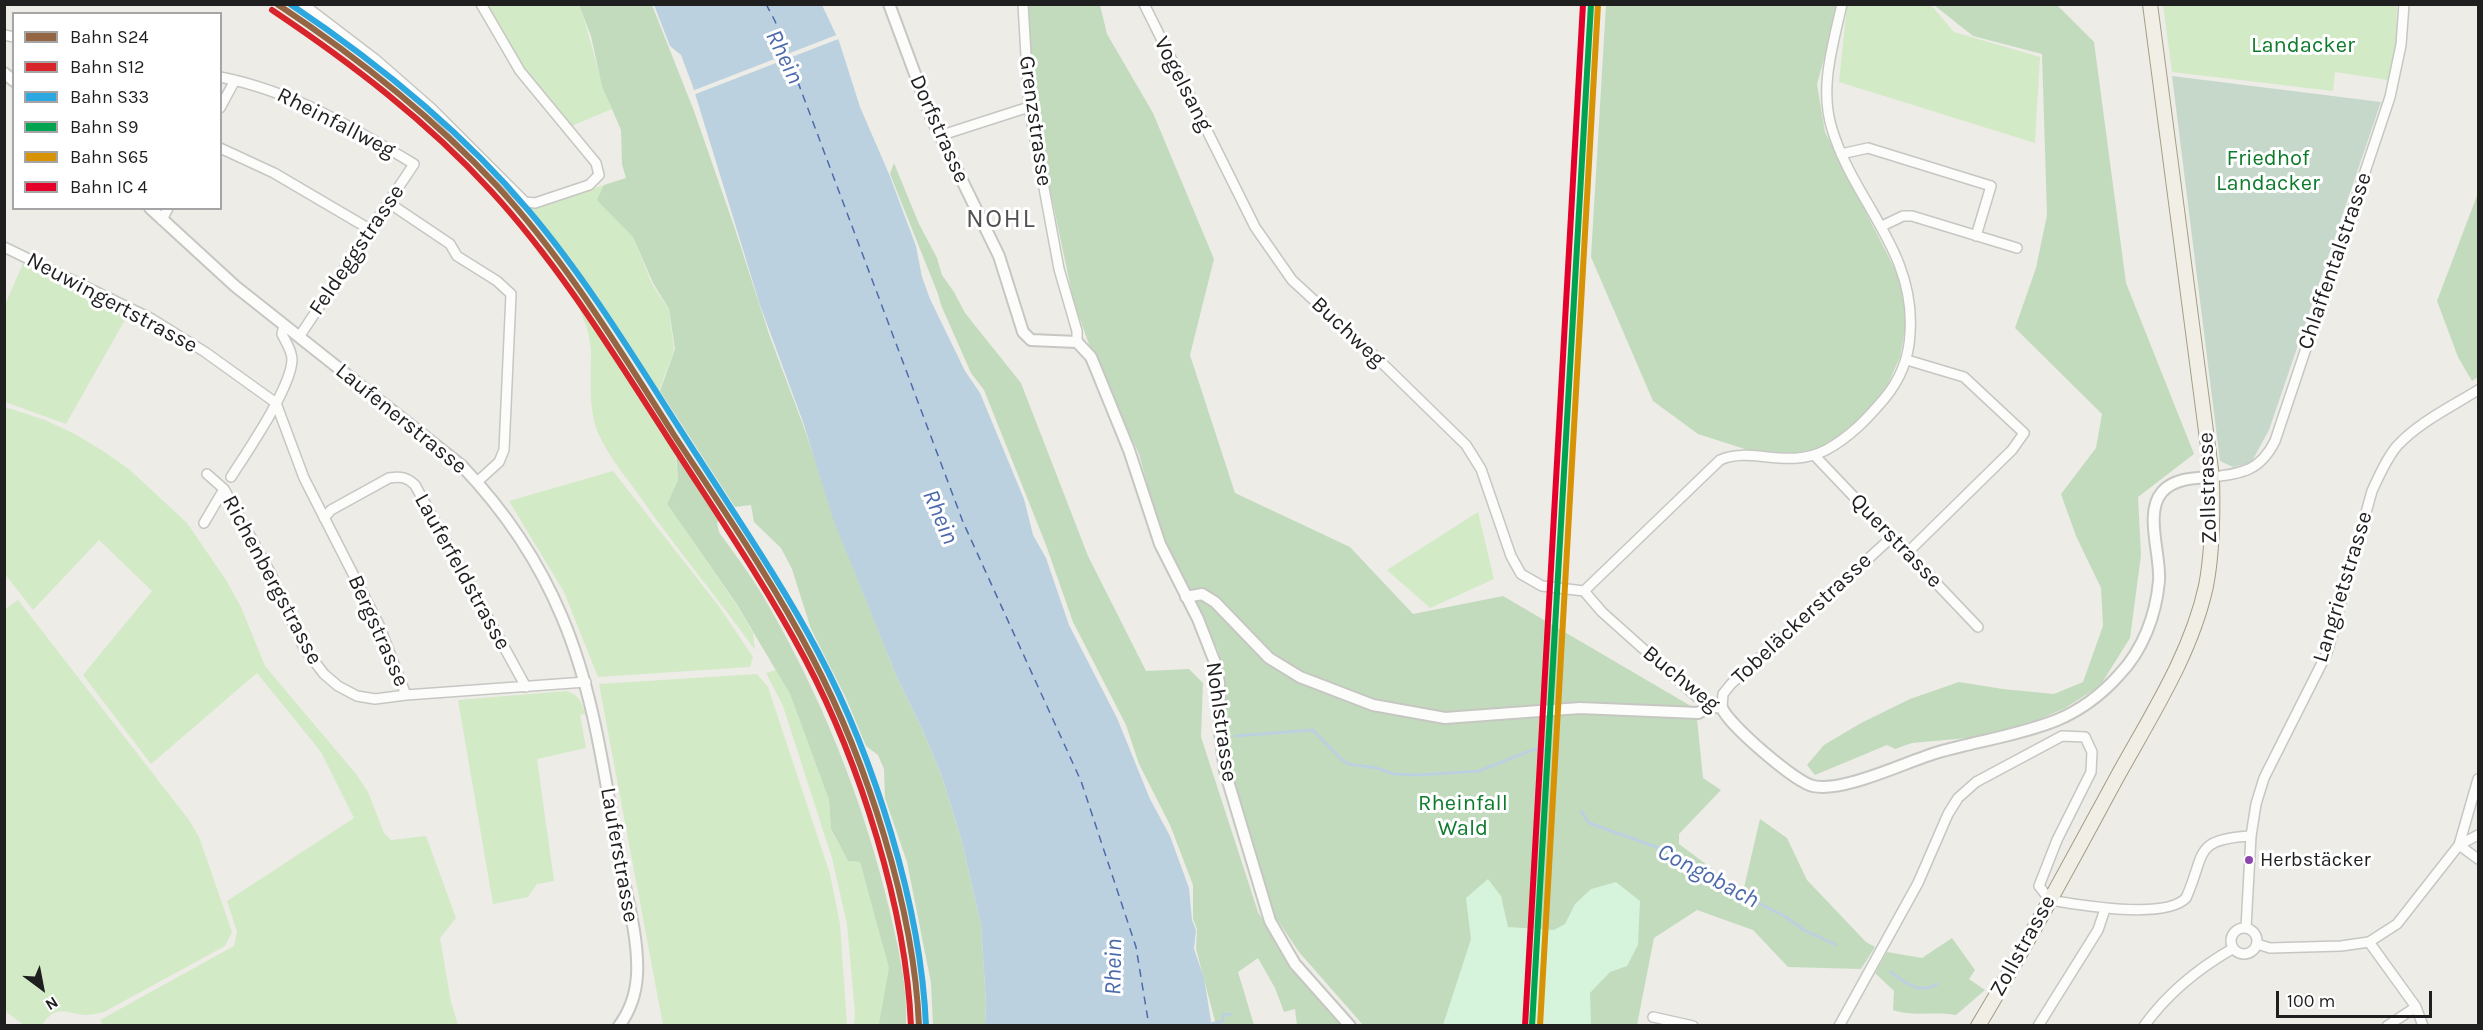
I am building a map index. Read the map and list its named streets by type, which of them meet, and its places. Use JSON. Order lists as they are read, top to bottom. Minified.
{"streets":{"main road":["Zollstrasse"],"street":["Vogelsang","Grenzstrasse","Rheinfallweg","Dorfstrasse","Feldeggstrasse","Chlaffentalstrasse","Neuwingertstrasse","Buchweg","Laufenerstrasse","Querstrasse","Lauferfeldstrasse","Richenbergstrasse","Langrietstrasse","Tobeläckerstrasse","Bergstrasse","Nohlstrasse","Lauferstrasse"]},"crossings":[["Vogelsang","Buchweg"],["Grenzstrasse","Dorfstrasse"],["Grenzstrasse","Nohlstrasse"],["Rheinfallweg","Feldeggstrasse"],["Dorfstrasse","Nohlstrasse"],["Feldeggstrasse","Laufenerstrasse"],["Chlaffentalstrasse","Buchweg"],["Chlaffentalstrasse","Zollstrasse"],["Neuwingertstrasse","Bergstrasse"],["Buchweg","Zollstrasse"],["Buchweg","Tobeläckerstrasse"],["Laufenerstrasse","Bergstrasse"],["Laufenerstrasse","Lauferstrasse"],["Querstrasse","Tobeläckerstrasse"],["Lauferfeldstrasse","Bergstrasse"],["Richenbergstrasse","Bergstrasse"],["Bergstrasse","Lauferstrasse"]],"districts":["NOHL"],"water":["Rhein","Congobach"],"parks":["Landacker","Friedhof Landacker","Rheinfall Wald"],"places":["Herbstäcker"],"lines":["rail line S24","rail line S33","rail line S9","rail line S65","rail line S12"],"legend":["Bahn S24","Bahn S12","Bahn S33","Bahn S9","Bahn S65","Bahn IC 4"],"scale_bar":"100 m","north":"bottom right"}
